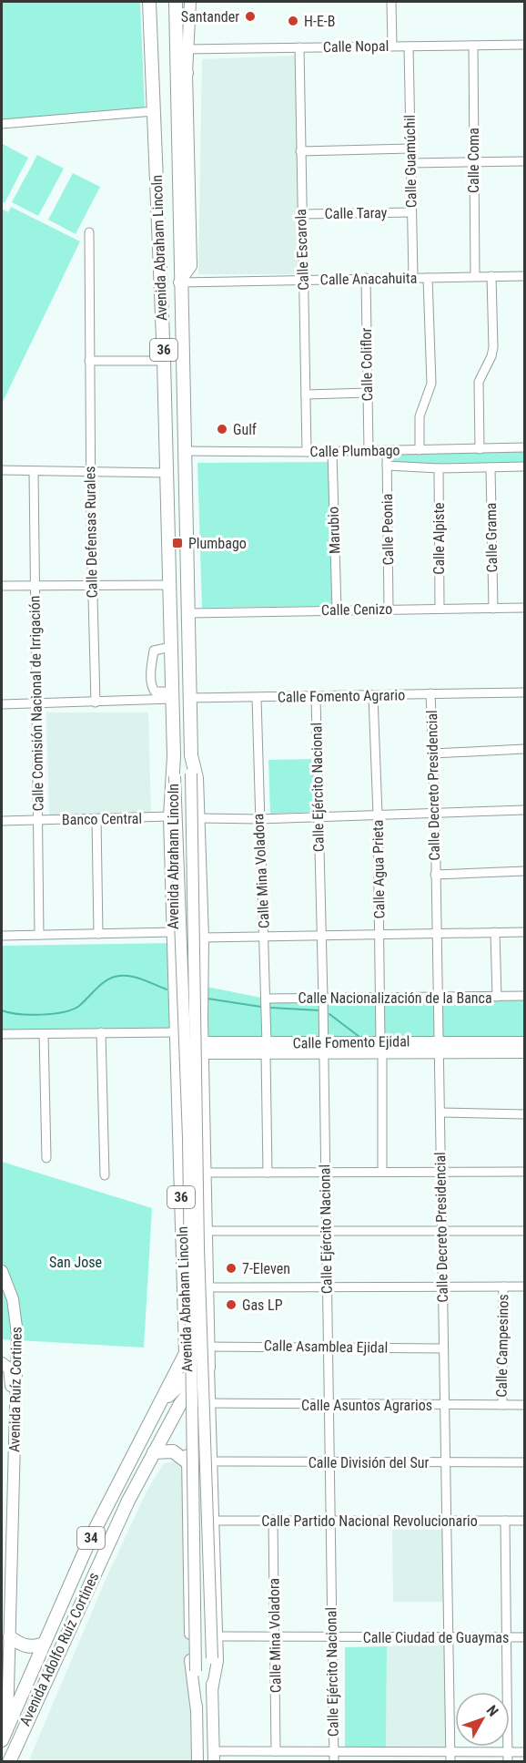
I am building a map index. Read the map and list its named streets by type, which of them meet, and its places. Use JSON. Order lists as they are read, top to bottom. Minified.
{"streets":{"main road":["Avenida Abraham Lincoln","36","Calle Fomento Ejidal","Avenida Ruíz Cortines","34","Avenida Adolfo Ruíz Cortines"],"street":["Calle Nopal","Calle Coma","Calle Guamúchil","Calle Taray","Calle Escarola","Calle Anacahuita","Calle Coliflor","Calle Plumbago","Calle Peonia","Marubio","Calle Defensas Rurales","Calle Grama","Calle Alpiste","Calle Cenizo","Calle Fomento Agrario","Calle Comisión Nacional de Irrigación","Calle Decreto Presidencial","Calle Ejército Nacional","Banco Central","Calle Agua Prieta","Calle Mina Voladora","Calle Nacionalización de la Banca","Calle Campesinos","Calle Asamblea Ejidal","Calle Asuntos Agrarios","Calle División del Sur","Calle Partido Nacional Revolucionario","Calle Ciudad de Guaymas"]},"crossings":[["Calle Nopal","Calle Coma"],["Calle Nopal","Calle Guamúchil"],["Calle Nopal","Calle Escarola"],["Calle Coma","Calle Anacahuita"],["Calle Guamúchil","Calle Taray"],["Calle Guamúchil","Calle Anacahuita"],["Calle Taray","Calle Escarola"],["Avenida Abraham Lincoln","36"],["Avenida Abraham Lincoln","Banco Central"],["Avenida Abraham Lincoln","Calle Fomento Ejidal"],["Avenida Abraham Lincoln","Calle Asamblea Ejidal"],["Avenida Abraham Lincoln","Calle Asuntos Agrarios"],["Avenida Abraham Lincoln","Calle División del Sur"],["Avenida Abraham Lincoln","Calle Partido Nacional Revolucionario"],["Avenida Abraham Lincoln","34"],["Avenida Abraham Lincoln","Calle Ciudad de Guaymas"],["Avenida Abraham Lincoln","Avenida Adolfo Ruíz Cortines"],["Calle Escarola","Calle Anacahuita"],["Calle Escarola","Calle Plumbago"],["Calle Anacahuita","36"],["Calle Anacahuita","Calle Coliflor"],["36","Calle Plumbago"],["36","Calle Cenizo"],["36","Calle Fomento Agrario"],["Calle Coliflor","Calle Plumbago"],["Calle Plumbago","Calle Peonia"],["Calle Plumbago","Marubio"],["Calle Plumbago","Calle Grama"],["Calle Plumbago","Calle Alpiste"],["Calle Peonia","Calle Cenizo"],["Marubio","Calle Cenizo"],["Calle Grama","Calle Cenizo"],["Calle Alpiste","Calle Cenizo"],["Calle Fomento Agrario","Calle Decreto Presidencial"],["Calle Fomento Agrario","Calle Ejército Nacional"],["Calle Fomento Agrario","Calle Agua Prieta"],["Calle Fomento Agrario","Calle Mina Voladora"],["Calle Comisión Nacional de Irrigación","Banco Central"],["Calle Decreto Presidencial","Calle Nacionalización de la Banca"],["Calle Decreto Presidencial","Calle Fomento Ejidal"],["Calle Decreto Presidencial","Calle Asamblea Ejidal"],["Calle Decreto Presidencial","Calle Asuntos Agrarios"],["Calle Decreto Presidencial","Calle División del Sur"],["Calle Decreto Presidencial","Calle Partido Nacional Revolucionario"],["Calle Decreto Presidencial","Calle Ciudad de Guaymas"],["Calle Ejército Nacional","Calle Nacionalización de la Banca"],["Calle Ejército Nacional","Calle Fomento Ejidal"],["Calle Ejército Nacional","Calle Asamblea Ejidal"],["Calle Ejército Nacional","Calle Asuntos Agrarios"],["Calle Ejército Nacional","Calle División del Sur"],["Calle Ejército Nacional","Calle Partido Nacional Revolucionario"],["Calle Ejército Nacional","Calle Ciudad de Guaymas"],["Calle Agua Prieta","Calle Nacionalización de la Banca"],["Calle Agua Prieta","Calle Fomento Ejidal"],["Calle Mina Voladora","Calle Nacionalización de la Banca"],["Calle Mina Voladora","Calle Fomento Ejidal"],["Calle Mina Voladora","Calle Partido Nacional Revolucionario"],["Calle Mina Voladora","Calle Ciudad de Guaymas"],["Calle Campesinos","Calle Asuntos Agrarios"],["Avenida Ruíz Cortines","Avenida Adolfo Ruíz Cortines"],["34","Avenida Adolfo Ruíz Cortines"]],"parks":["San Jose"],"places":{"other":["Santander","H-E-B","Gulf","7-Eleven","Gas LP"],"transit":["Plumbago"]},"north":"top right"}
